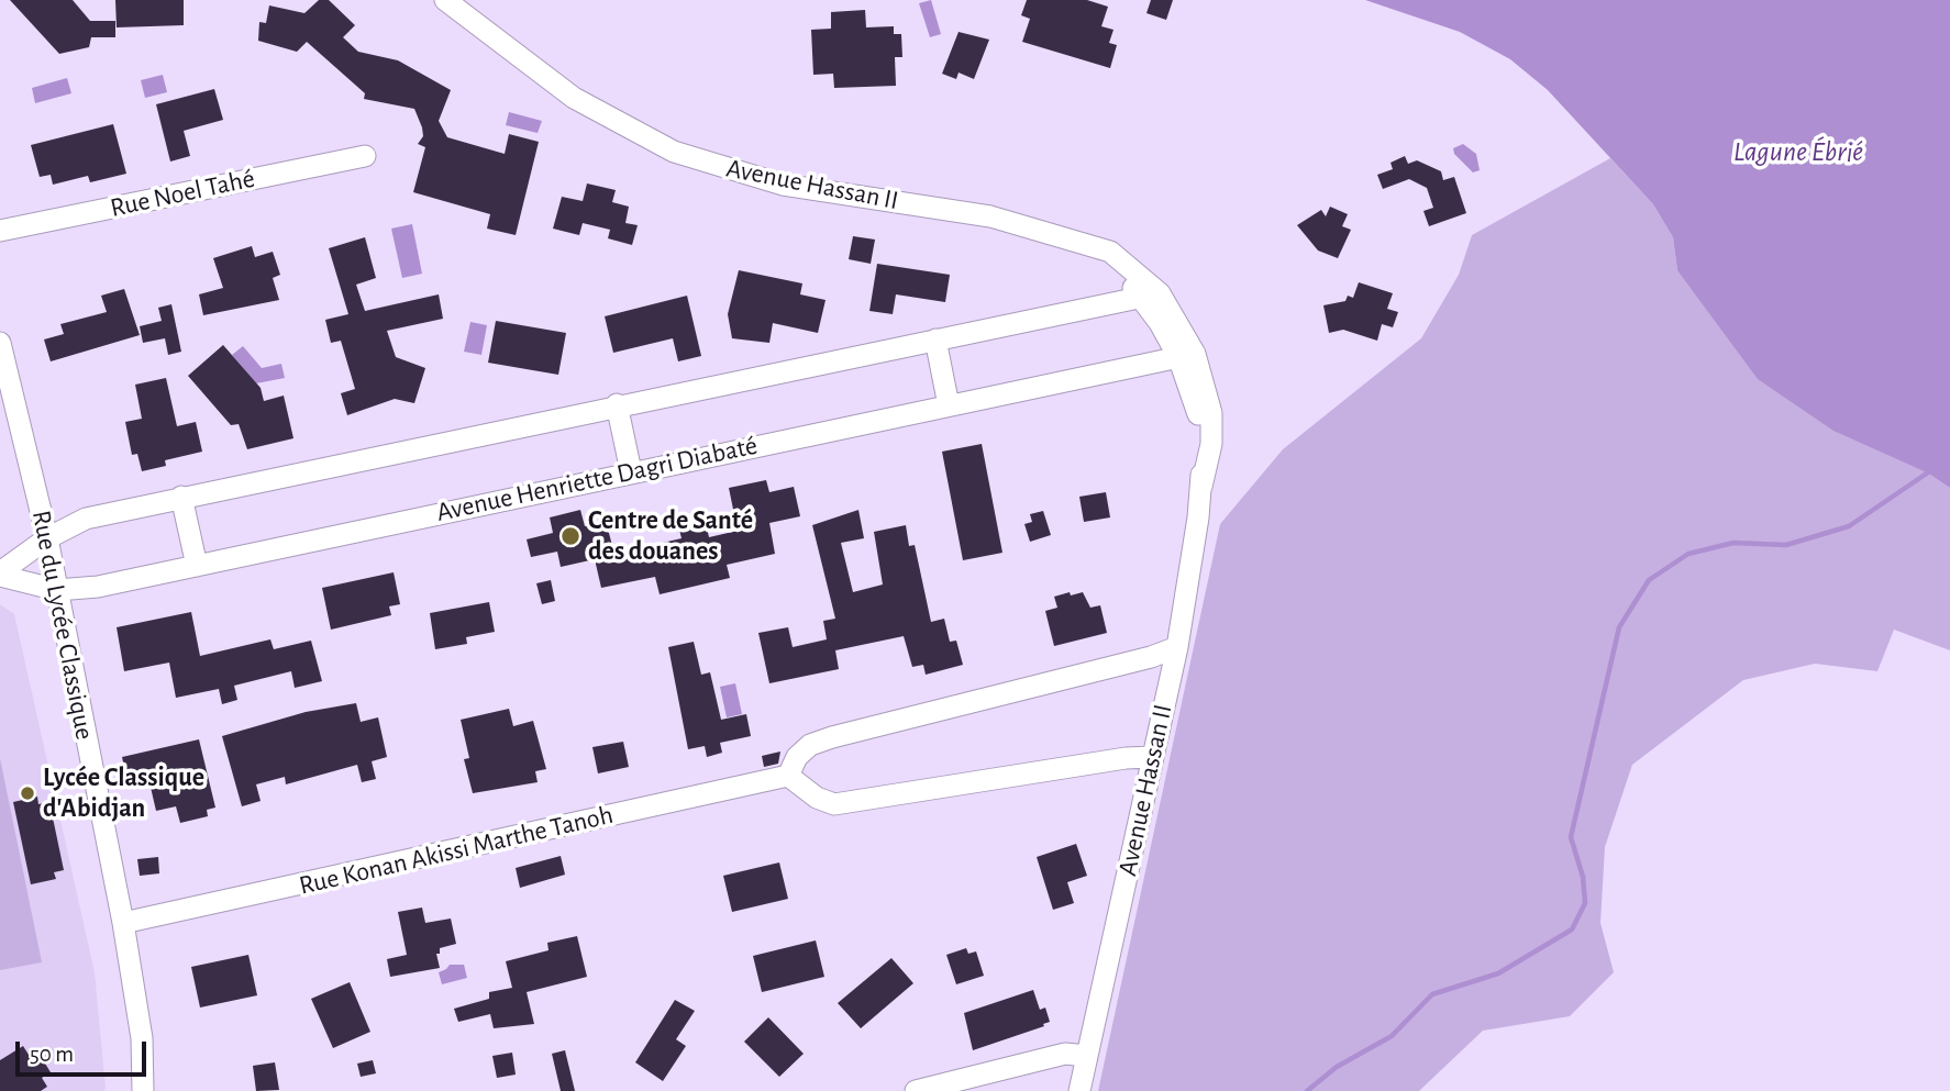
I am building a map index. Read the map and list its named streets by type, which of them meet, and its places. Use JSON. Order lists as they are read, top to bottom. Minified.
{"streets":{"street":["Avenue Hassan II","Rue Noel Tahé","Avenue Henriette Dagri Diabaté","Rue du Lycée Classique","Rue Konan Akissi Marthe Tanoh"]},"crossings":[["Avenue Hassan II","Avenue Henriette Dagri Diabaté"],["Avenue Henriette Dagri Diabaté","Rue du Lycée Classique"],["Rue du Lycée Classique","Rue Konan Akissi Marthe Tanoh"]],"water":["Lagune Ébrié"],"places":["Centre de Santé des douanes","Lycée Classique d'Abidjan"],"scale_bar":"50 m"}
